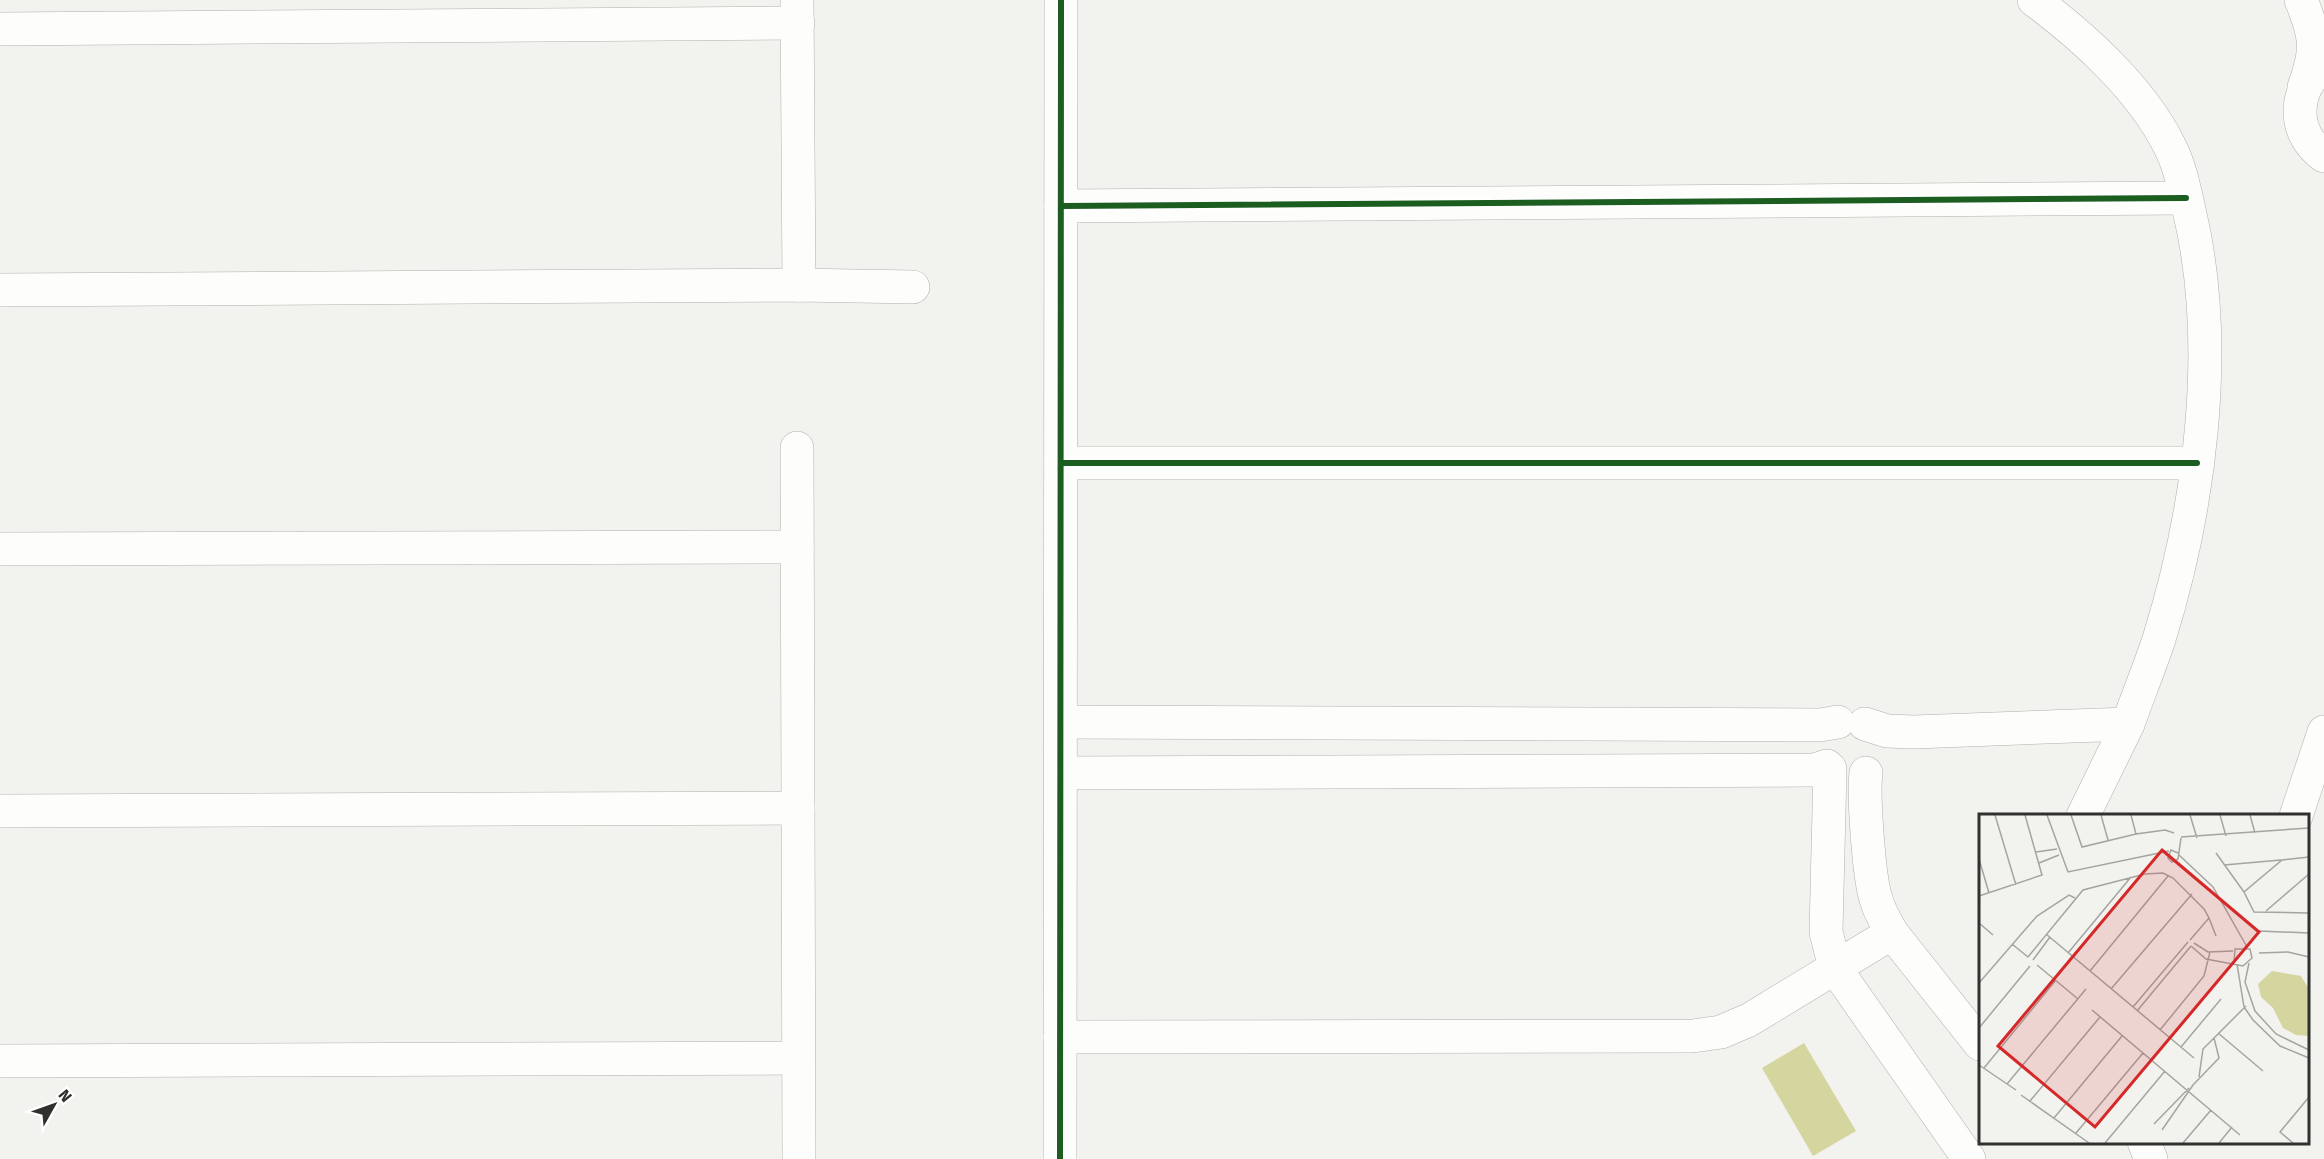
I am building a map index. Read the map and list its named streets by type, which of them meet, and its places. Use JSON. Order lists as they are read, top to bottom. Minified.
{"north":"top right"}
